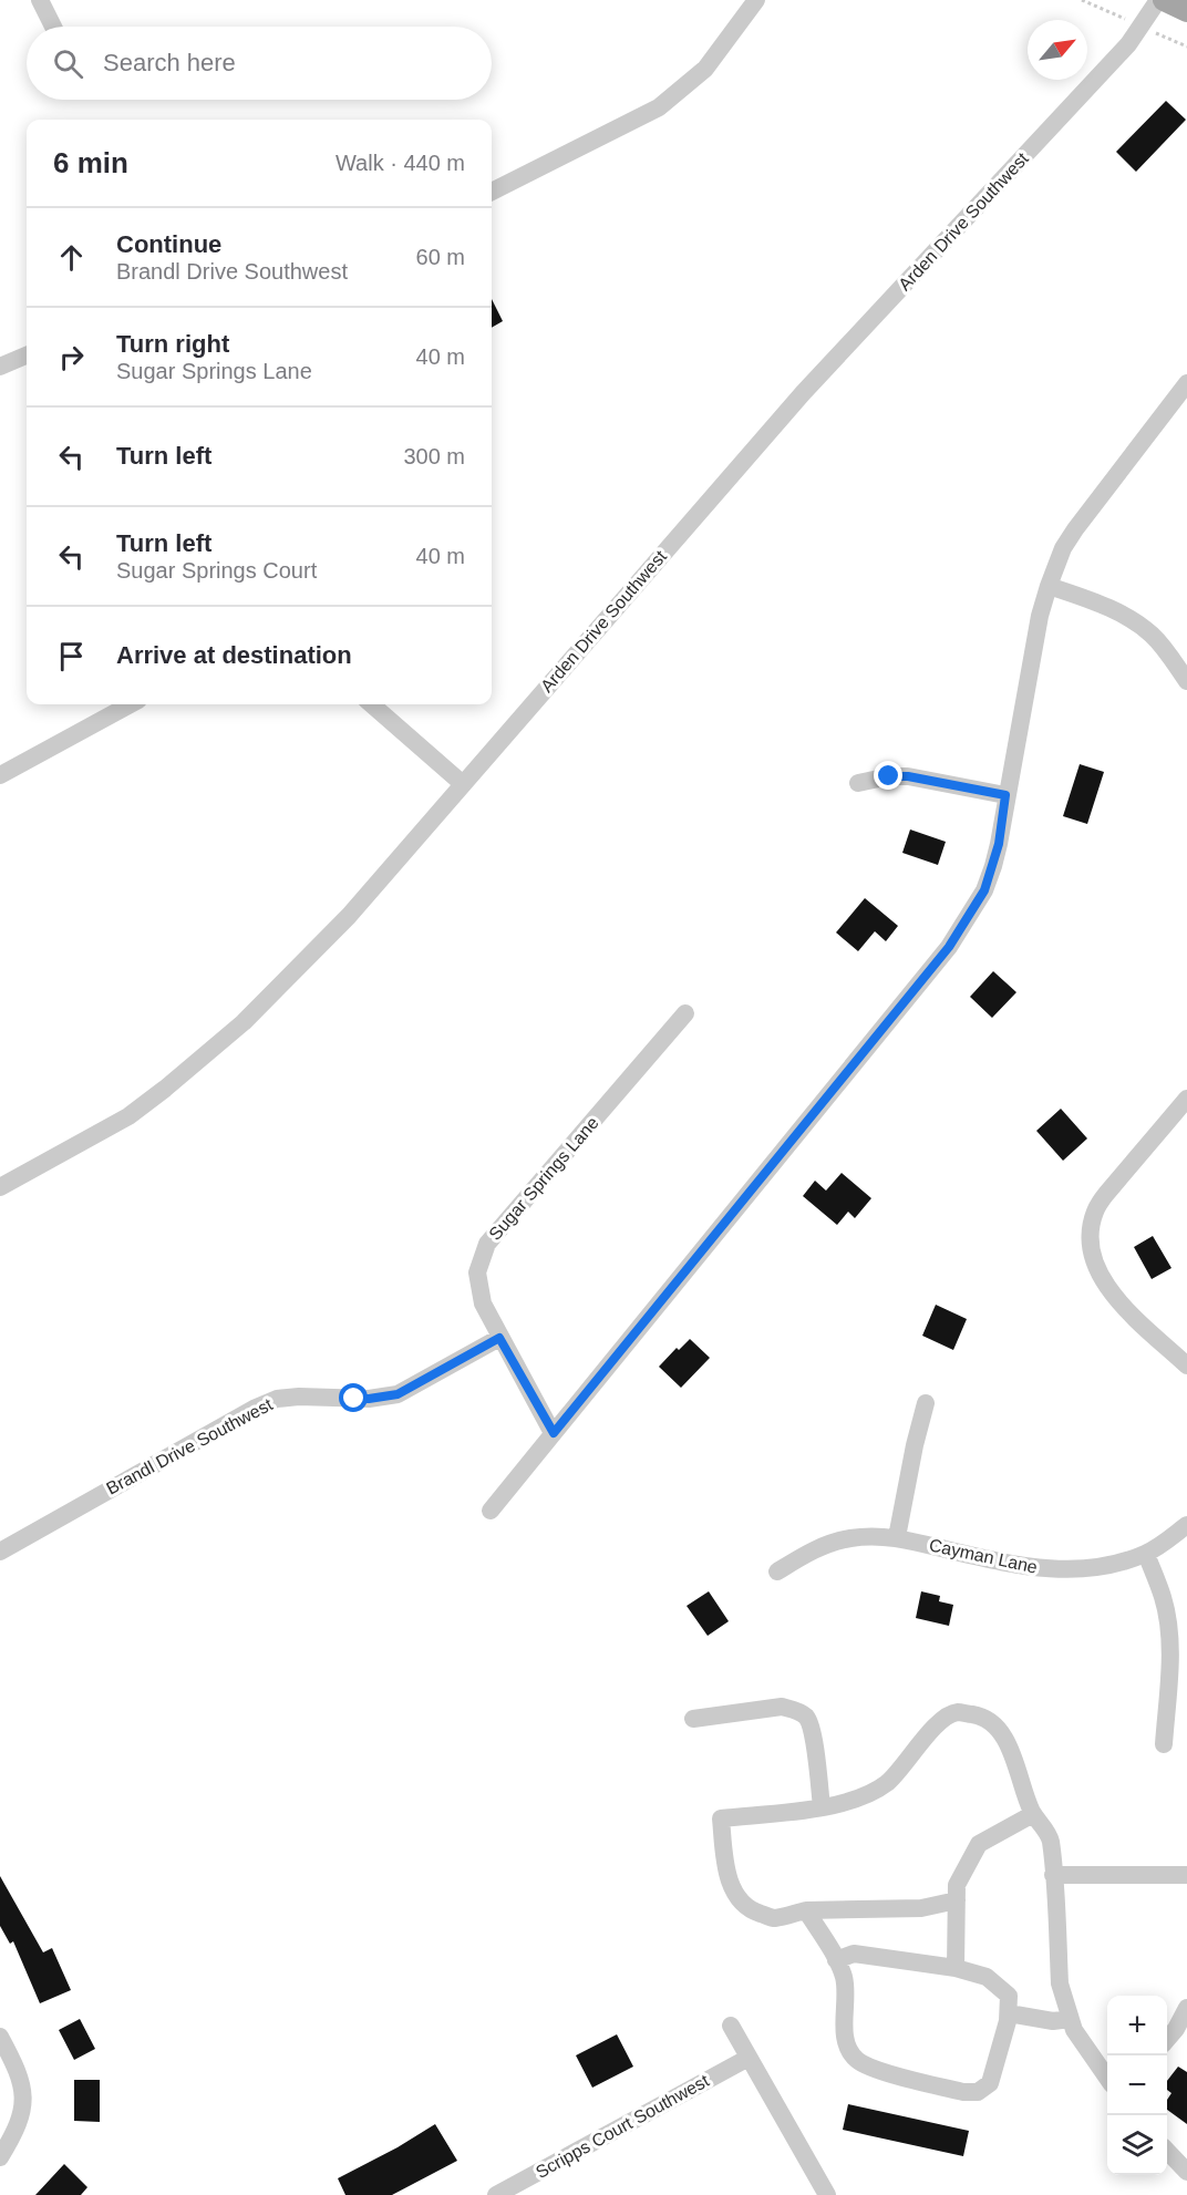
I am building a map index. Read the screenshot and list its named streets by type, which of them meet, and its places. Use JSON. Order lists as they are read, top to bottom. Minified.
{"streets":{"street":["Arden Drive Southwest","Sugar Springs Lane","Brandl Drive Southwest","Cayman Lane","Scripps Court Southwest"]},"crossings":[["Sugar Springs Lane","Brandl Drive Southwest"]],"north":"top right","page":{"search":"Search here","heading":["6 min","Walk · 440 m"],"list":[["Continue","Brandl Drive Southwest","60 m"],["Turn right","Sugar Springs Lane","40 m"],["Turn left","300 m"],["Turn left","Sugar Springs Court","40 m"],"Arrive at destination"],"map_buttons":["+","−"]}}
